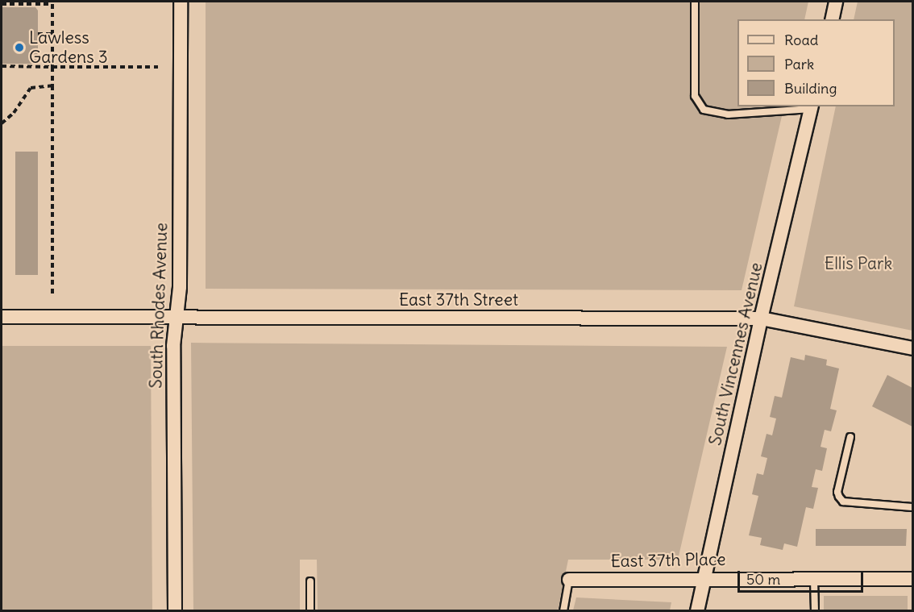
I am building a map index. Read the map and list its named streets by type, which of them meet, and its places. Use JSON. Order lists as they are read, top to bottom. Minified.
{"streets":{"street":["East 37th Street","South Rhodes Avenue","South Vincennes Avenue","East 37th Place"]},"crossings":[["East 37th Street","South Rhodes Avenue"],["East 37th Street","South Vincennes Avenue"],["South Vincennes Avenue","East 37th Place"]],"parks":["Ellis Park"],"places":["Lawless Gardens 3"],"legend":["Road","Park","Building"],"scale_bar":"50 m"}
